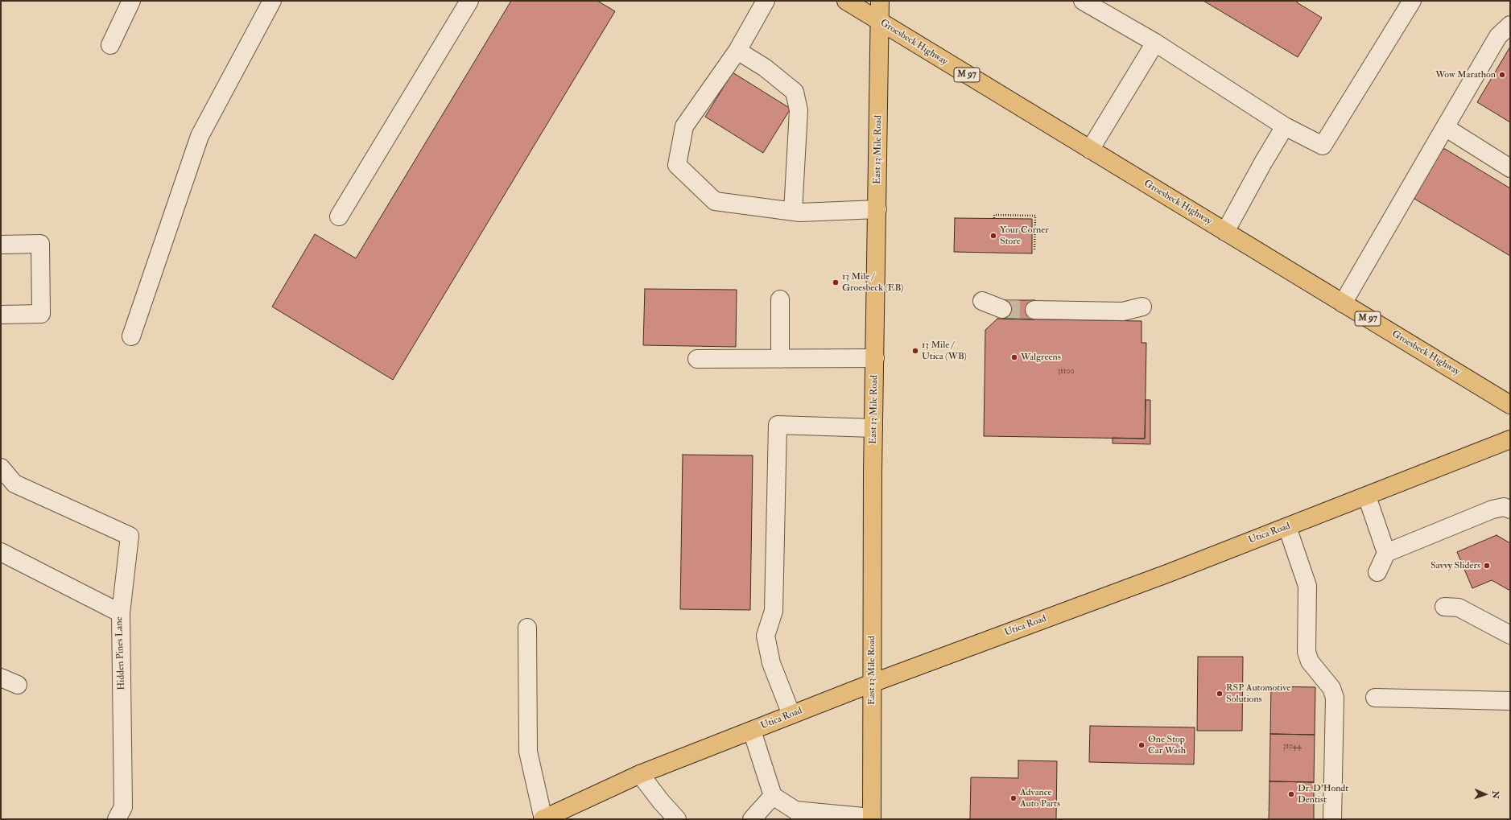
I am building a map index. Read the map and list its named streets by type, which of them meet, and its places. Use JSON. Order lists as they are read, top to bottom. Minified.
{"streets":{"main road":["Groesbeck Highway","M 97","East 13 Mile Road","Utica Road"],"street":["Hidden Pines Lane"]},"crossings":[["Groesbeck Highway","East 13 Mile Road"],["East 13 Mile Road","Utica Road"]],"places":["Wow Marathon","Your Corner Store","13 Mile / Groesbeck (EB)","13 Mile / Utica (WB)","Walgreens","Savvy Sliders","RSP Automotive Solutions","One Stop Car Wash","Dr. D'Hondt Dentist","Advance Auto Parts"],"house_numbers":["31100","31044"],"north":"right"}
